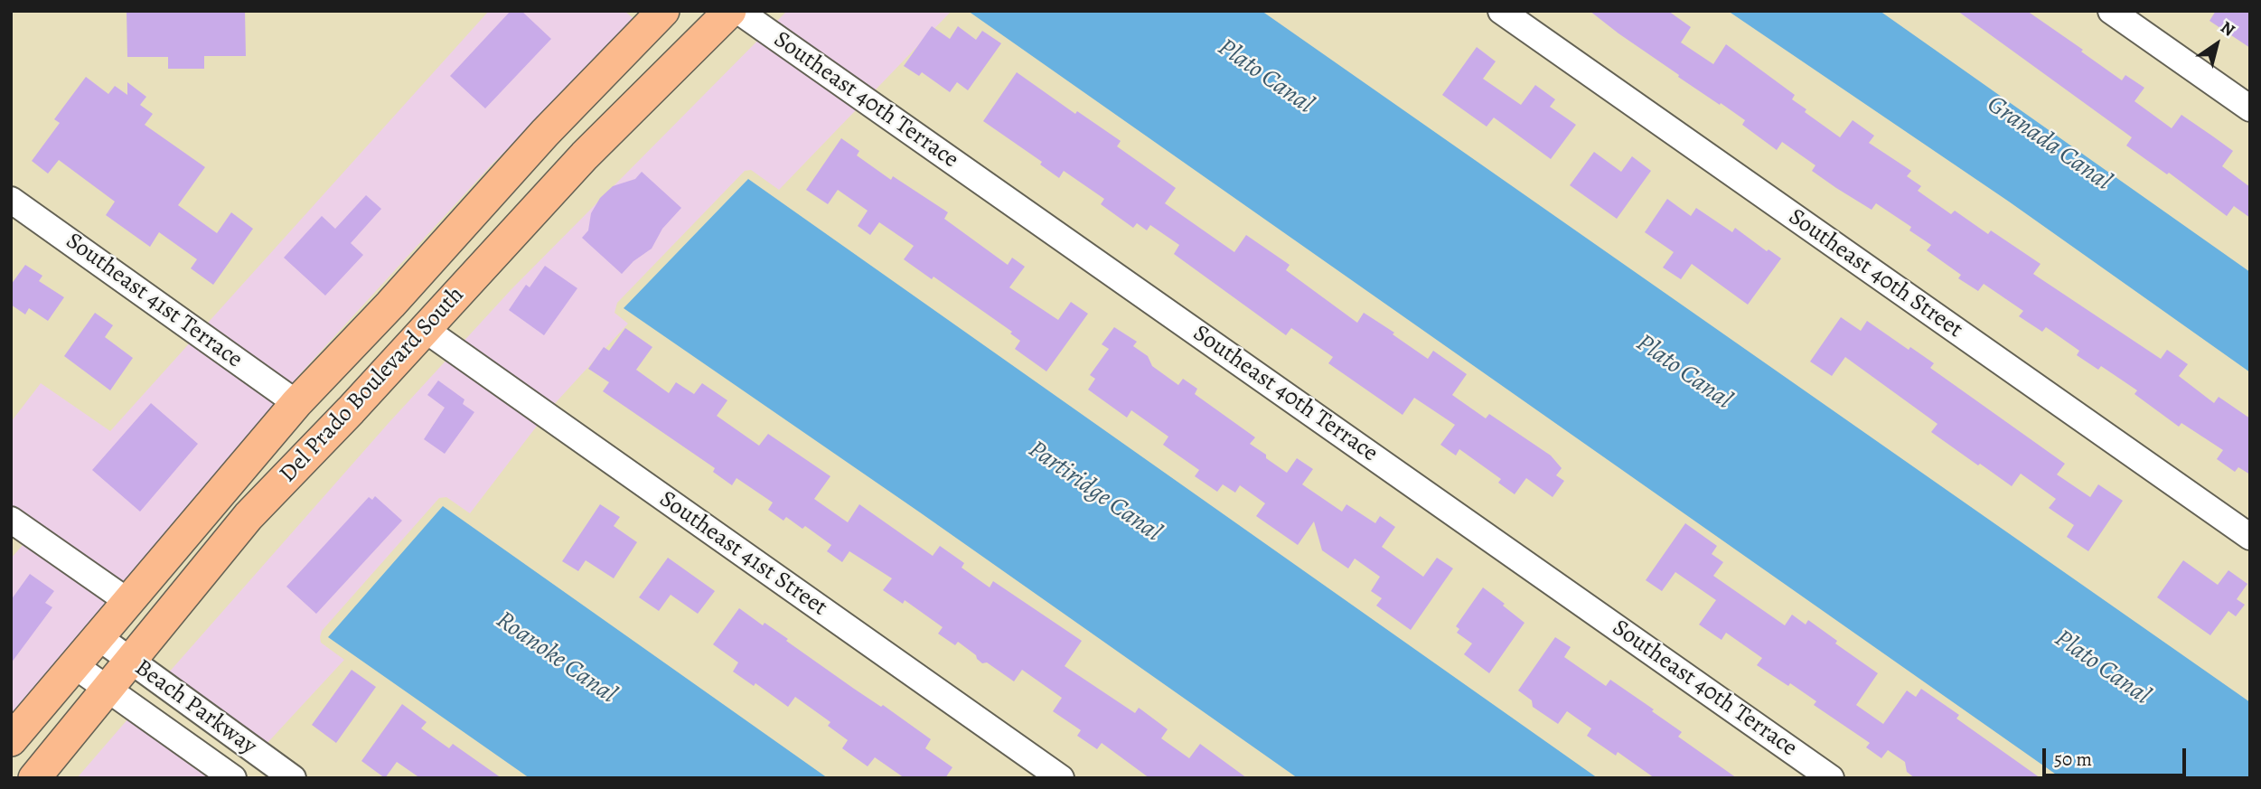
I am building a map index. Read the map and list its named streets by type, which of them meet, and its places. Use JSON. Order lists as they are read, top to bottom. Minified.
{"streets":{"main road":["Del Prado Boulevard South"],"street":["Southeast 40th Terrace","Southeast 40th Street","Southeast 41st Terrace","Southeast 41st Street","Beach Parkway"]},"crossings":[["Southeast 41st Terrace","Del Prado Boulevard South"],["Del Prado Boulevard South","Southeast 41st Street"],["Del Prado Boulevard South","Beach Parkway"]],"water":["Plato Canal","Granada Canal","Partiridge Canal","Roanoke Canal"],"scale_bar":"50 m","north":"top right"}
